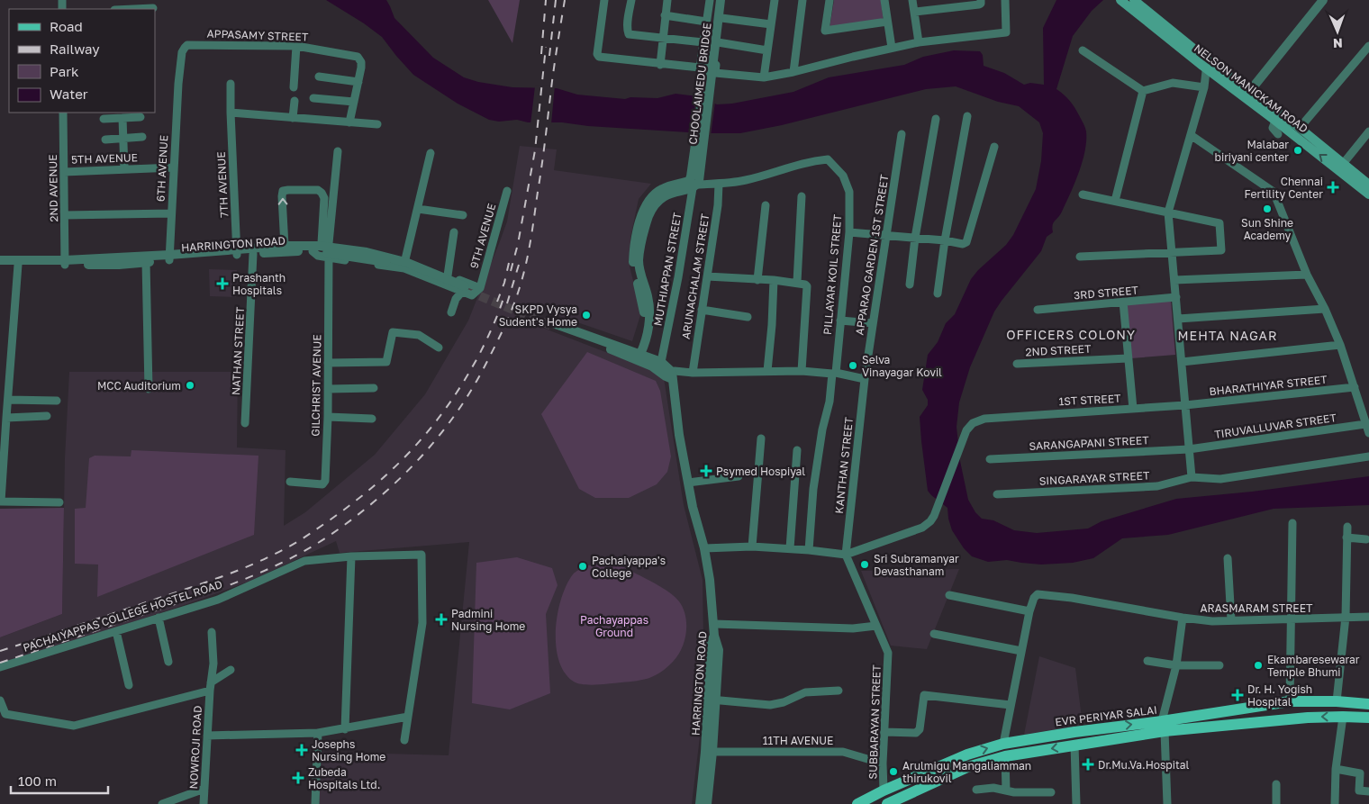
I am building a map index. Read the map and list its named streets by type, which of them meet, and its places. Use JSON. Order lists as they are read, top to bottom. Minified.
{"streets":{"main road":["NELSON MANICKAM ROAD","EVR PERIYAR SALAI"],"street":["APPASAMY STREET","CHOOLAIMEDU BRIDGE","5TH AVENUE","6TH AVENUE","7TH AVENUE","2ND AVENUE","9TH AVENUE","HARRINGTON ROAD","APPARAO GARDEN 1ST STREET","MUTHIAPPAN STREET","PILLAYAR KOIL STREET","ARUNACHALAM STREET","3RD STREET","2ND STREET","NATHAN STREET","GILCHRIST AVENUE","BHARATHIYAR STREET","1ST STREET","TIRUVALLUVAR STREET","SARANGAPANI STREET","KANTHAN STREET","SINGARAYAR STREET","ARASMARAM STREET","PACHAIYAPPAS COLLEGE HOSTEL ROAD","SUBBARAYAN STREET","11TH AVENUE","NOWROJI ROAD"]},"crossings":[["APPASAMY STREET","6TH AVENUE"],["CHOOLAIMEDU BRIDGE","MUTHIAPPAN STREET"],["5TH AVENUE","6TH AVENUE"],["5TH AVENUE","2ND AVENUE"],["6TH AVENUE","HARRINGTON ROAD"],["7TH AVENUE","HARRINGTON ROAD"],["2ND AVENUE","HARRINGTON ROAD"],["HARRINGTON ROAD","NATHAN STREET"],["HARRINGTON ROAD","GILCHRIST AVENUE"],["HARRINGTON ROAD","11TH AVENUE"],["APPARAO GARDEN 1ST STREET","KANTHAN STREET"],["PILLAYAR KOIL STREET","ARUNACHALAM STREET"],["BHARATHIYAR STREET","1ST STREET"],["1ST STREET","KANTHAN STREET"],["1ST STREET","SUBBARAYAN STREET"],["TIRUVALLUVAR STREET","SARANGAPANI STREET"],["KANTHAN STREET","SUBBARAYAN STREET"],["EVR PERIYAR SALAI","SUBBARAYAN STREET"],["SUBBARAYAN STREET","11TH AVENUE"]],"districts":["OFFICERS COLONY","MEHTA NAGAR"],"parks":["Pachayappas Ground"],"places":{"other":["Malabar biriyani center","Sun Shine Academy","SKPD Vysya Sudent's Home","Selva Vinayagar Kovil","MCC Auditorium","Sri Subramanyar Devasthanam","Pachaiyappa's College","Ekambaresewarar Temple Bhumi","Arulmigu Mangaliamman thirukovil"],"health":["Chennai Fertility Center","Prashanth Hospitals","Psymed Hospiyal","Padmini Nursing Home","Dr. H. Yogish Hospital","Josephs Nursing Home","Dr.Mu.Va.Hospital","Zubeda Hospitals Ltd."]},"legend":["Road","Railway","Park","Water"],"scale_bar":"100 m","north":"bottom"}
